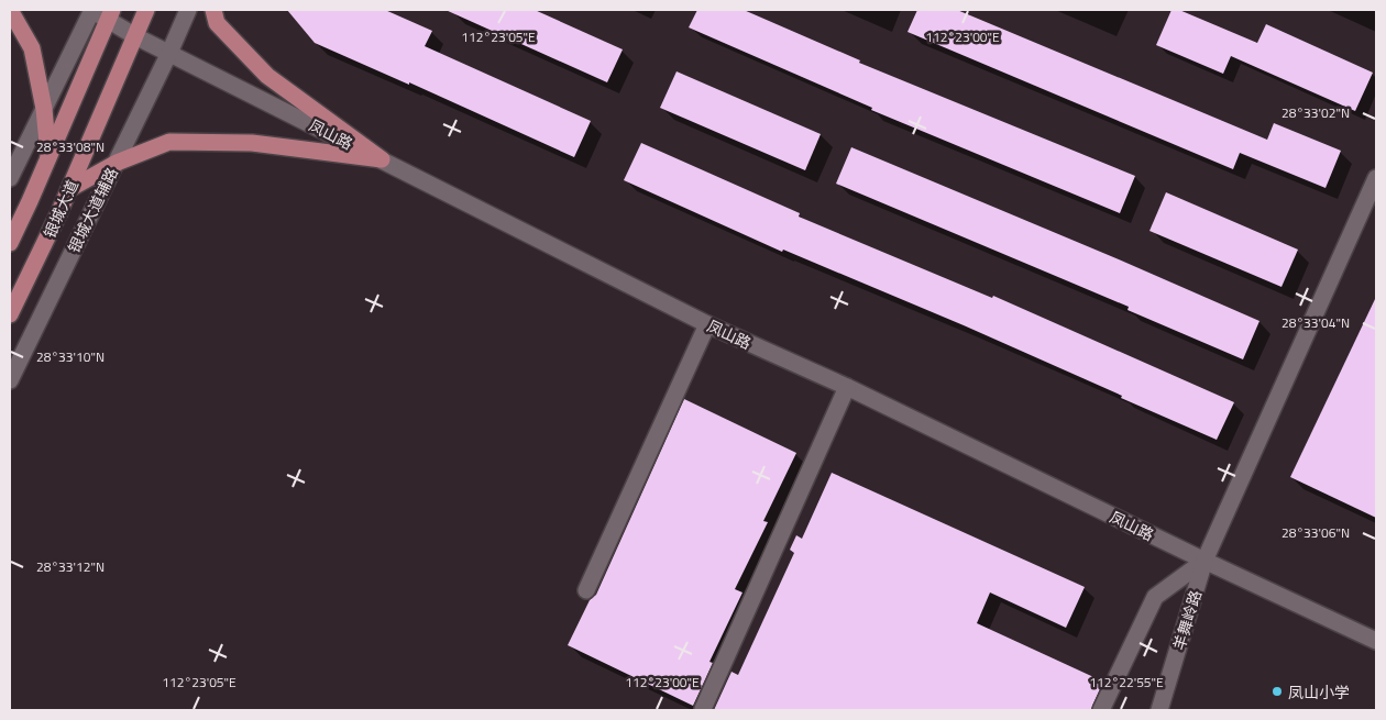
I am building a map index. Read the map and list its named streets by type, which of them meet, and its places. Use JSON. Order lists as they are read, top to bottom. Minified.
{"streets":{"main road":["银城大道"],"street":["凤山路","银城大道辅路","羊舞岭路"]},"crossings":[["凤山路","银城大道"],["凤山路","银城大道辅路"],["凤山路","羊舞岭路"]],"places":["凤山小学"],"coordinates":["112°23'05\"E","112°23'00\"E","28°33'02\"N","28°33'08\"N","28°33'04\"N","28°33'10\"N","28°33'06\"N","28°33'12\"N","112°22'55\"E"]}
